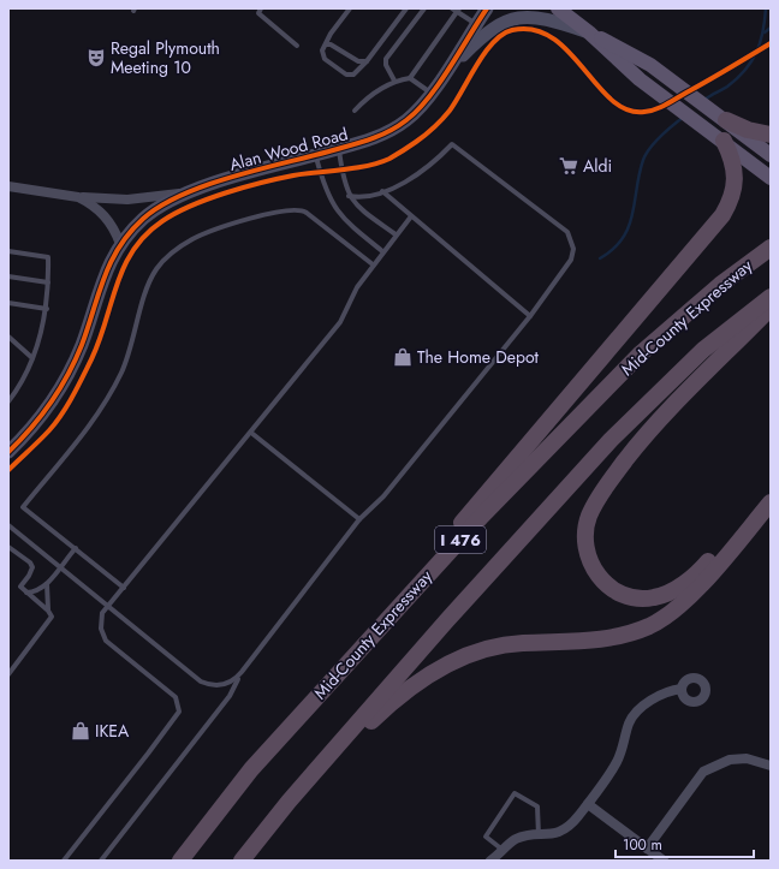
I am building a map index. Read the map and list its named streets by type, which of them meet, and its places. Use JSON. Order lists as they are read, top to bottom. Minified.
{"streets":{"highway":["Mid-County Expressway","I 476"],"street":["Alan Wood Road"]},"places":{"theatre":["Regal Plymouth Meeting 10"],"supermarket":["Aldi"],"shop":["The Home Depot","IKEA"]},"scale_bar":"100 m"}
